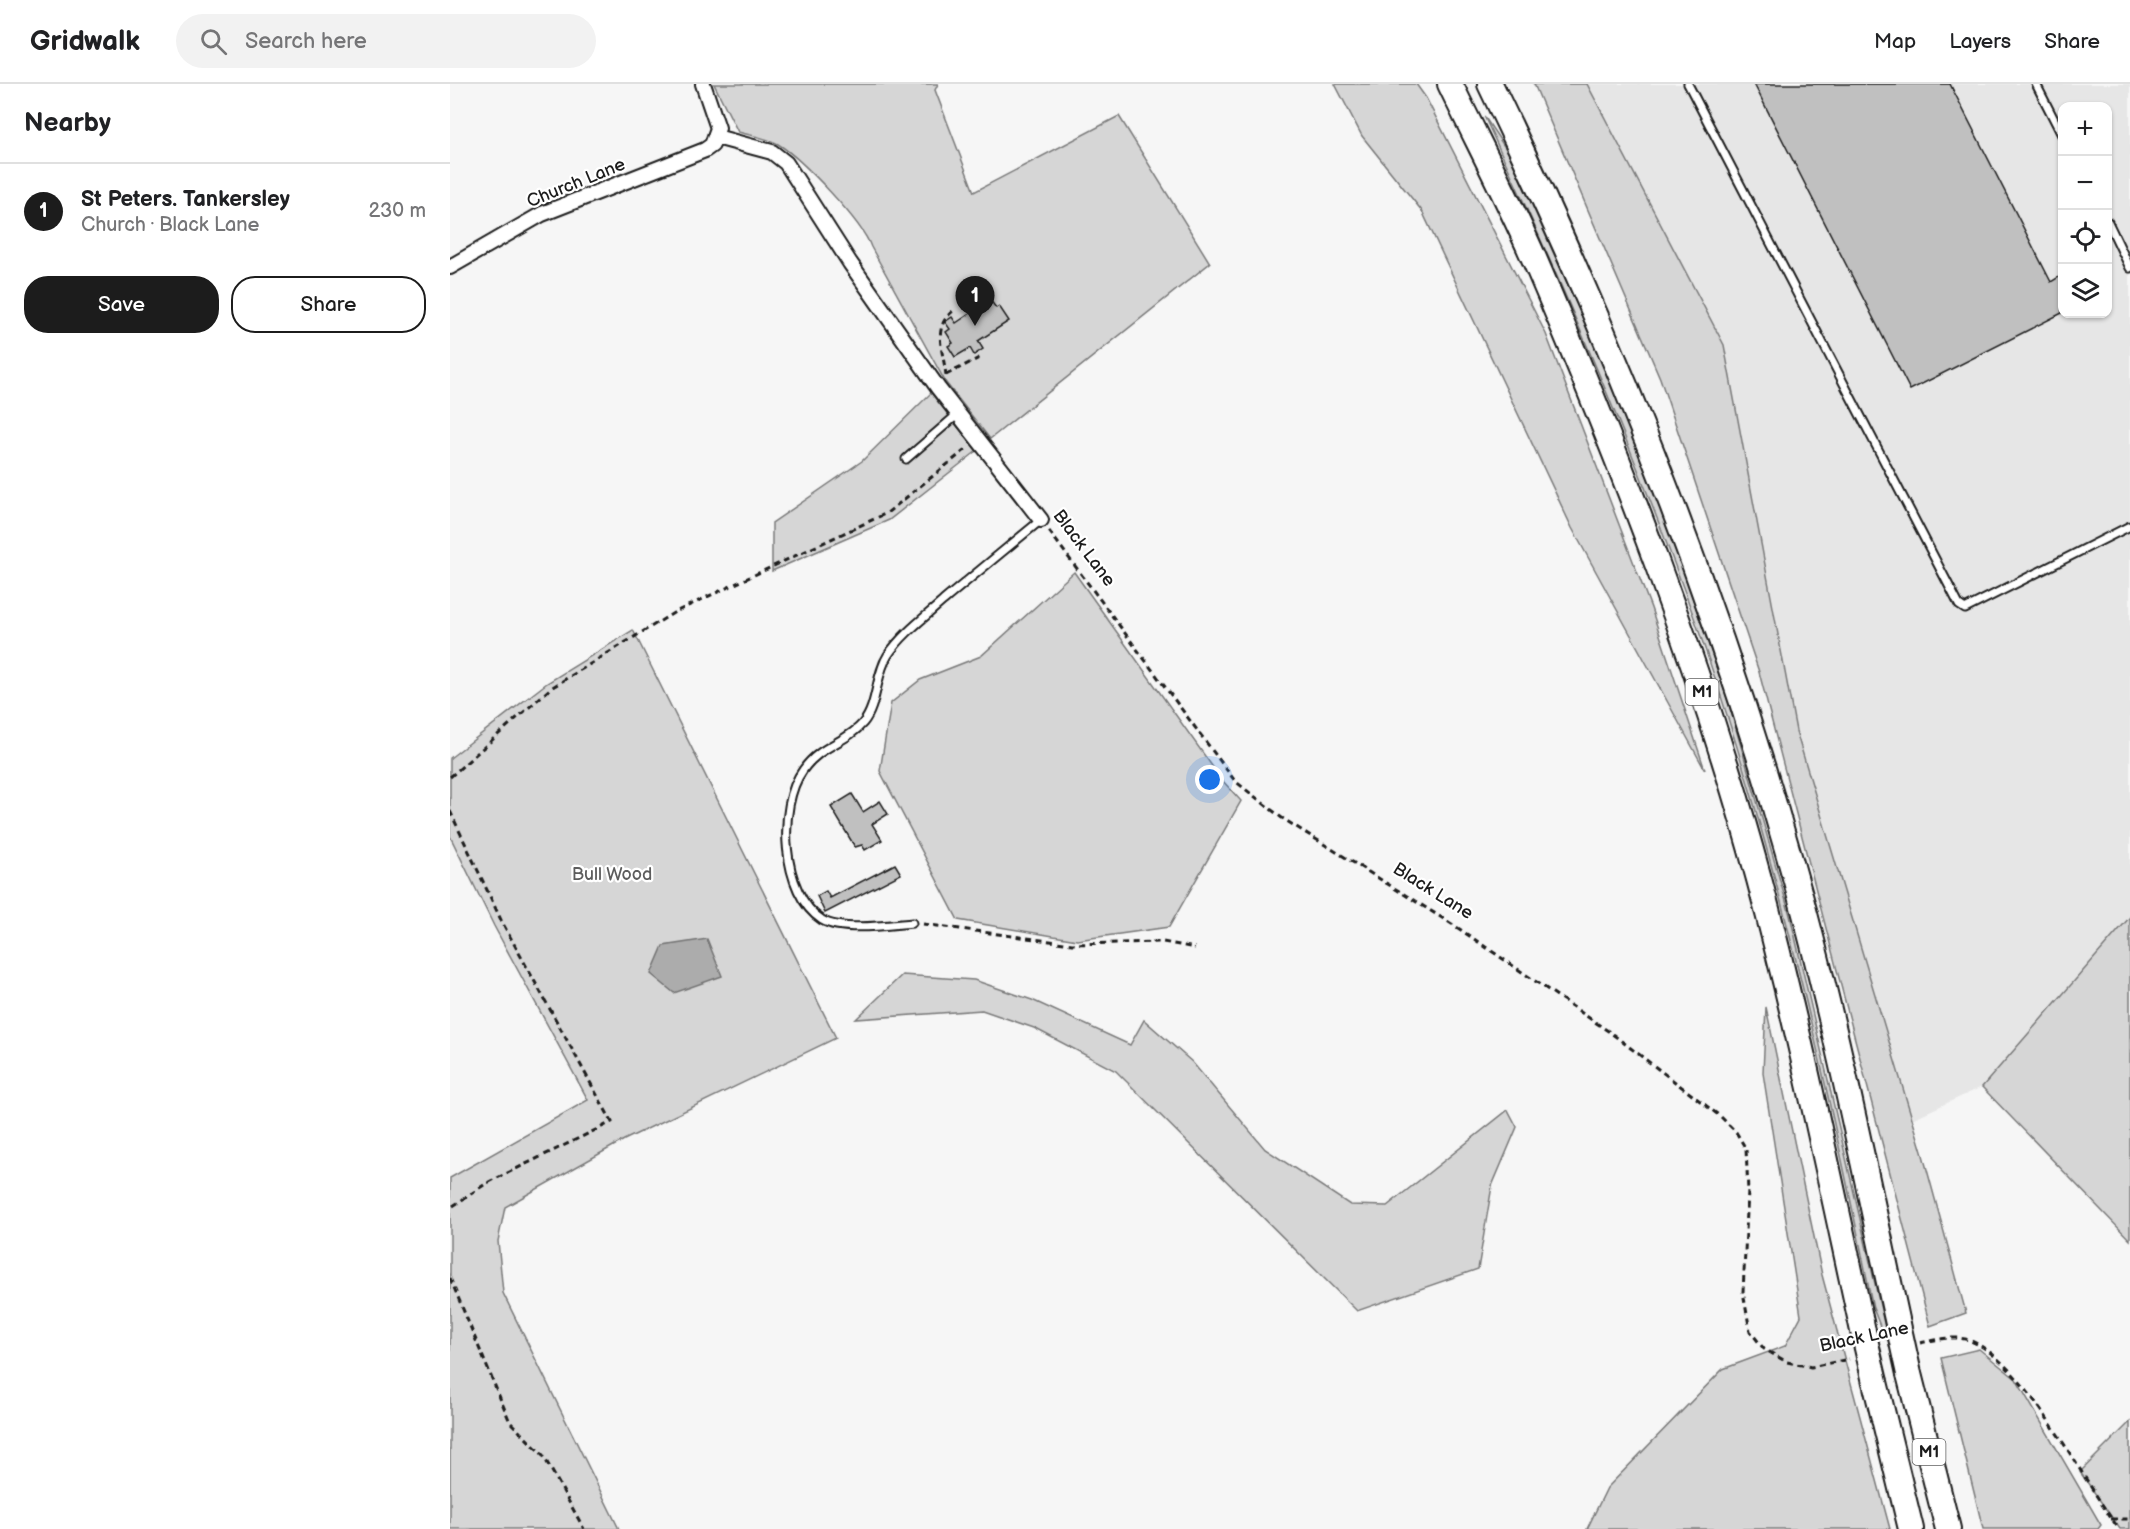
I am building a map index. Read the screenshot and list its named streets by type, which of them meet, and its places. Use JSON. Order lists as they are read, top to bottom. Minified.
{"streets":{"highway":["M1"],"street":["Church Lane","Black Lane"]},"crossings":[["Church Lane","Black Lane"]],"parks":["Bull Wood"],"page":{"header":"Gridwalk","search":"Search here","nav":["Map","Layers","Share"],"heading":"Nearby","map_buttons":["+","−"],"list":[{"mark":"1","name":"St Peters. Tankersley","note":"Church · Black Lane","value":"230 m"}],"buttons":["Save","Share"],"pins":"1"}}
